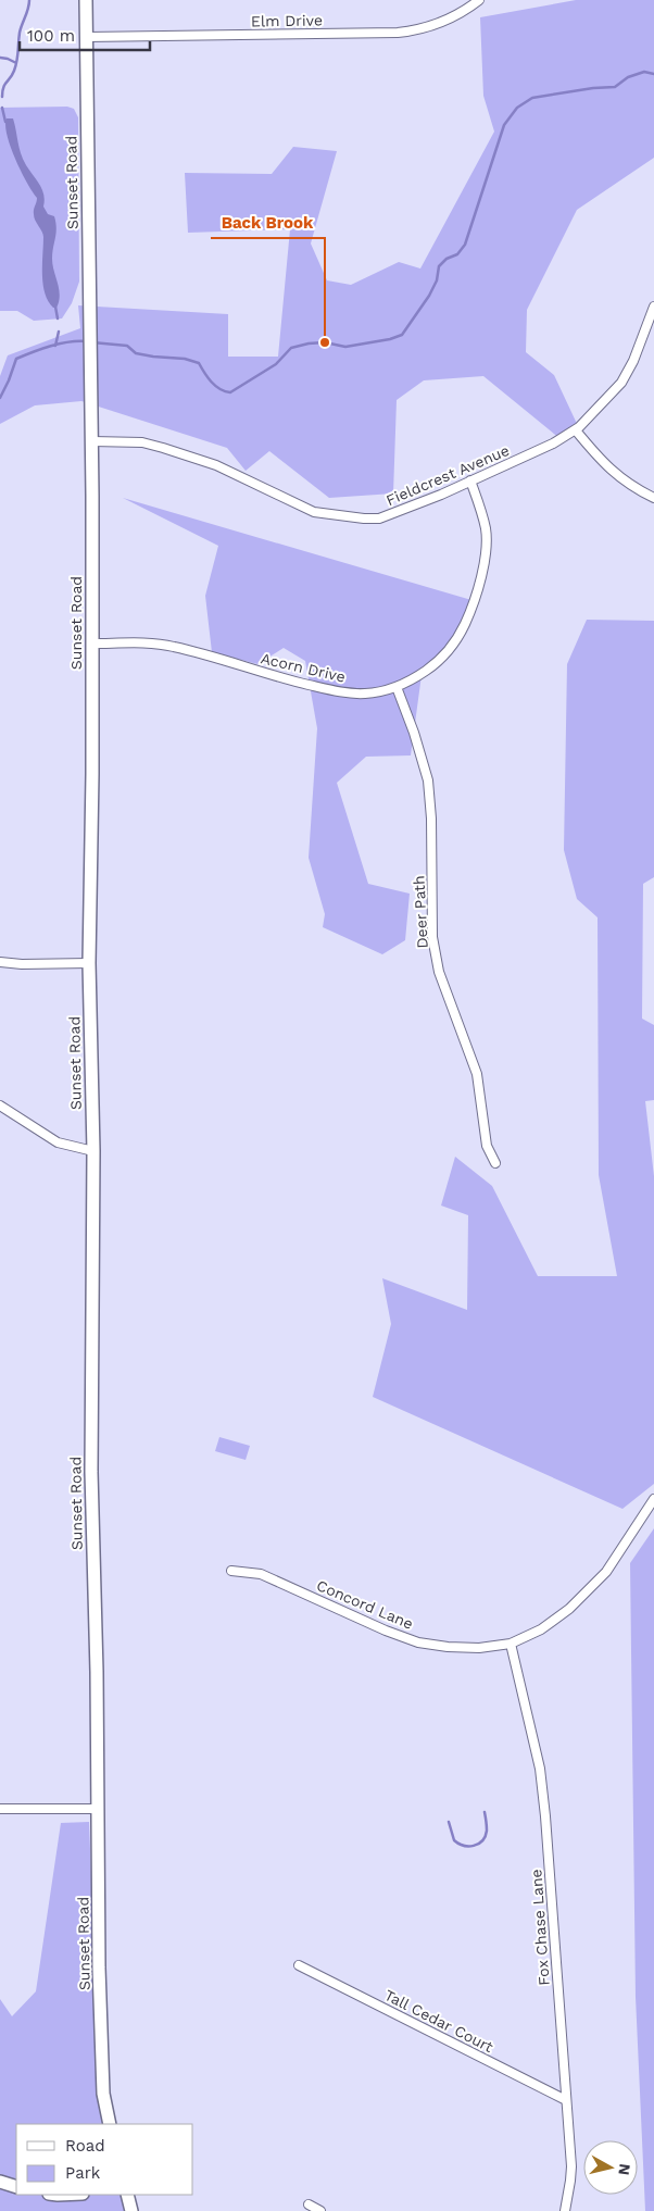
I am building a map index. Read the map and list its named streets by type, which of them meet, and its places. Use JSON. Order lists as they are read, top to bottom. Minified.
{"streets":{"street":["Elm Drive","Sunset Road","Fieldcrest Avenue","Acorn Drive","Deer Path","Concord Lane","Fox Chase Lane","Tall Cedar Court"]},"crossings":[["Elm Drive","Sunset Road"],["Sunset Road","Fieldcrest Avenue"],["Sunset Road","Acorn Drive"],["Fieldcrest Avenue","Acorn Drive"],["Acorn Drive","Deer Path"],["Concord Lane","Fox Chase Lane"],["Fox Chase Lane","Tall Cedar Court"]],"places":["Back Brook"],"legend":["Road","Park"],"scale_bar":"100 m","north":"right"}
